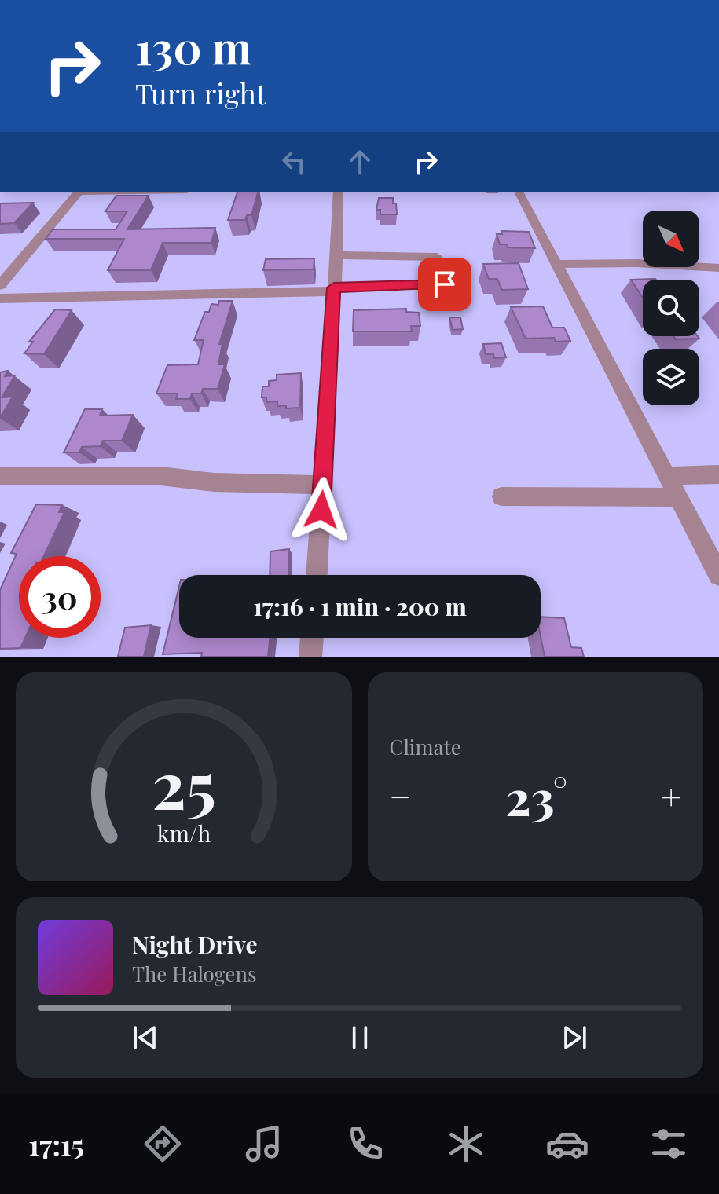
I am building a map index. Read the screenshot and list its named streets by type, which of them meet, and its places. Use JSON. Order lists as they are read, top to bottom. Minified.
{"north":"bottom right","page":{"turn":["130 m","Turn right"],"limit":"30","trip":"17:16 · 1 min · 200 m","tile":"Climate","heat":["−","23°","+"],"song":["Night Drive","The Halogens"],"tabs":"17:15","gauge":["25","km/h"]}}
